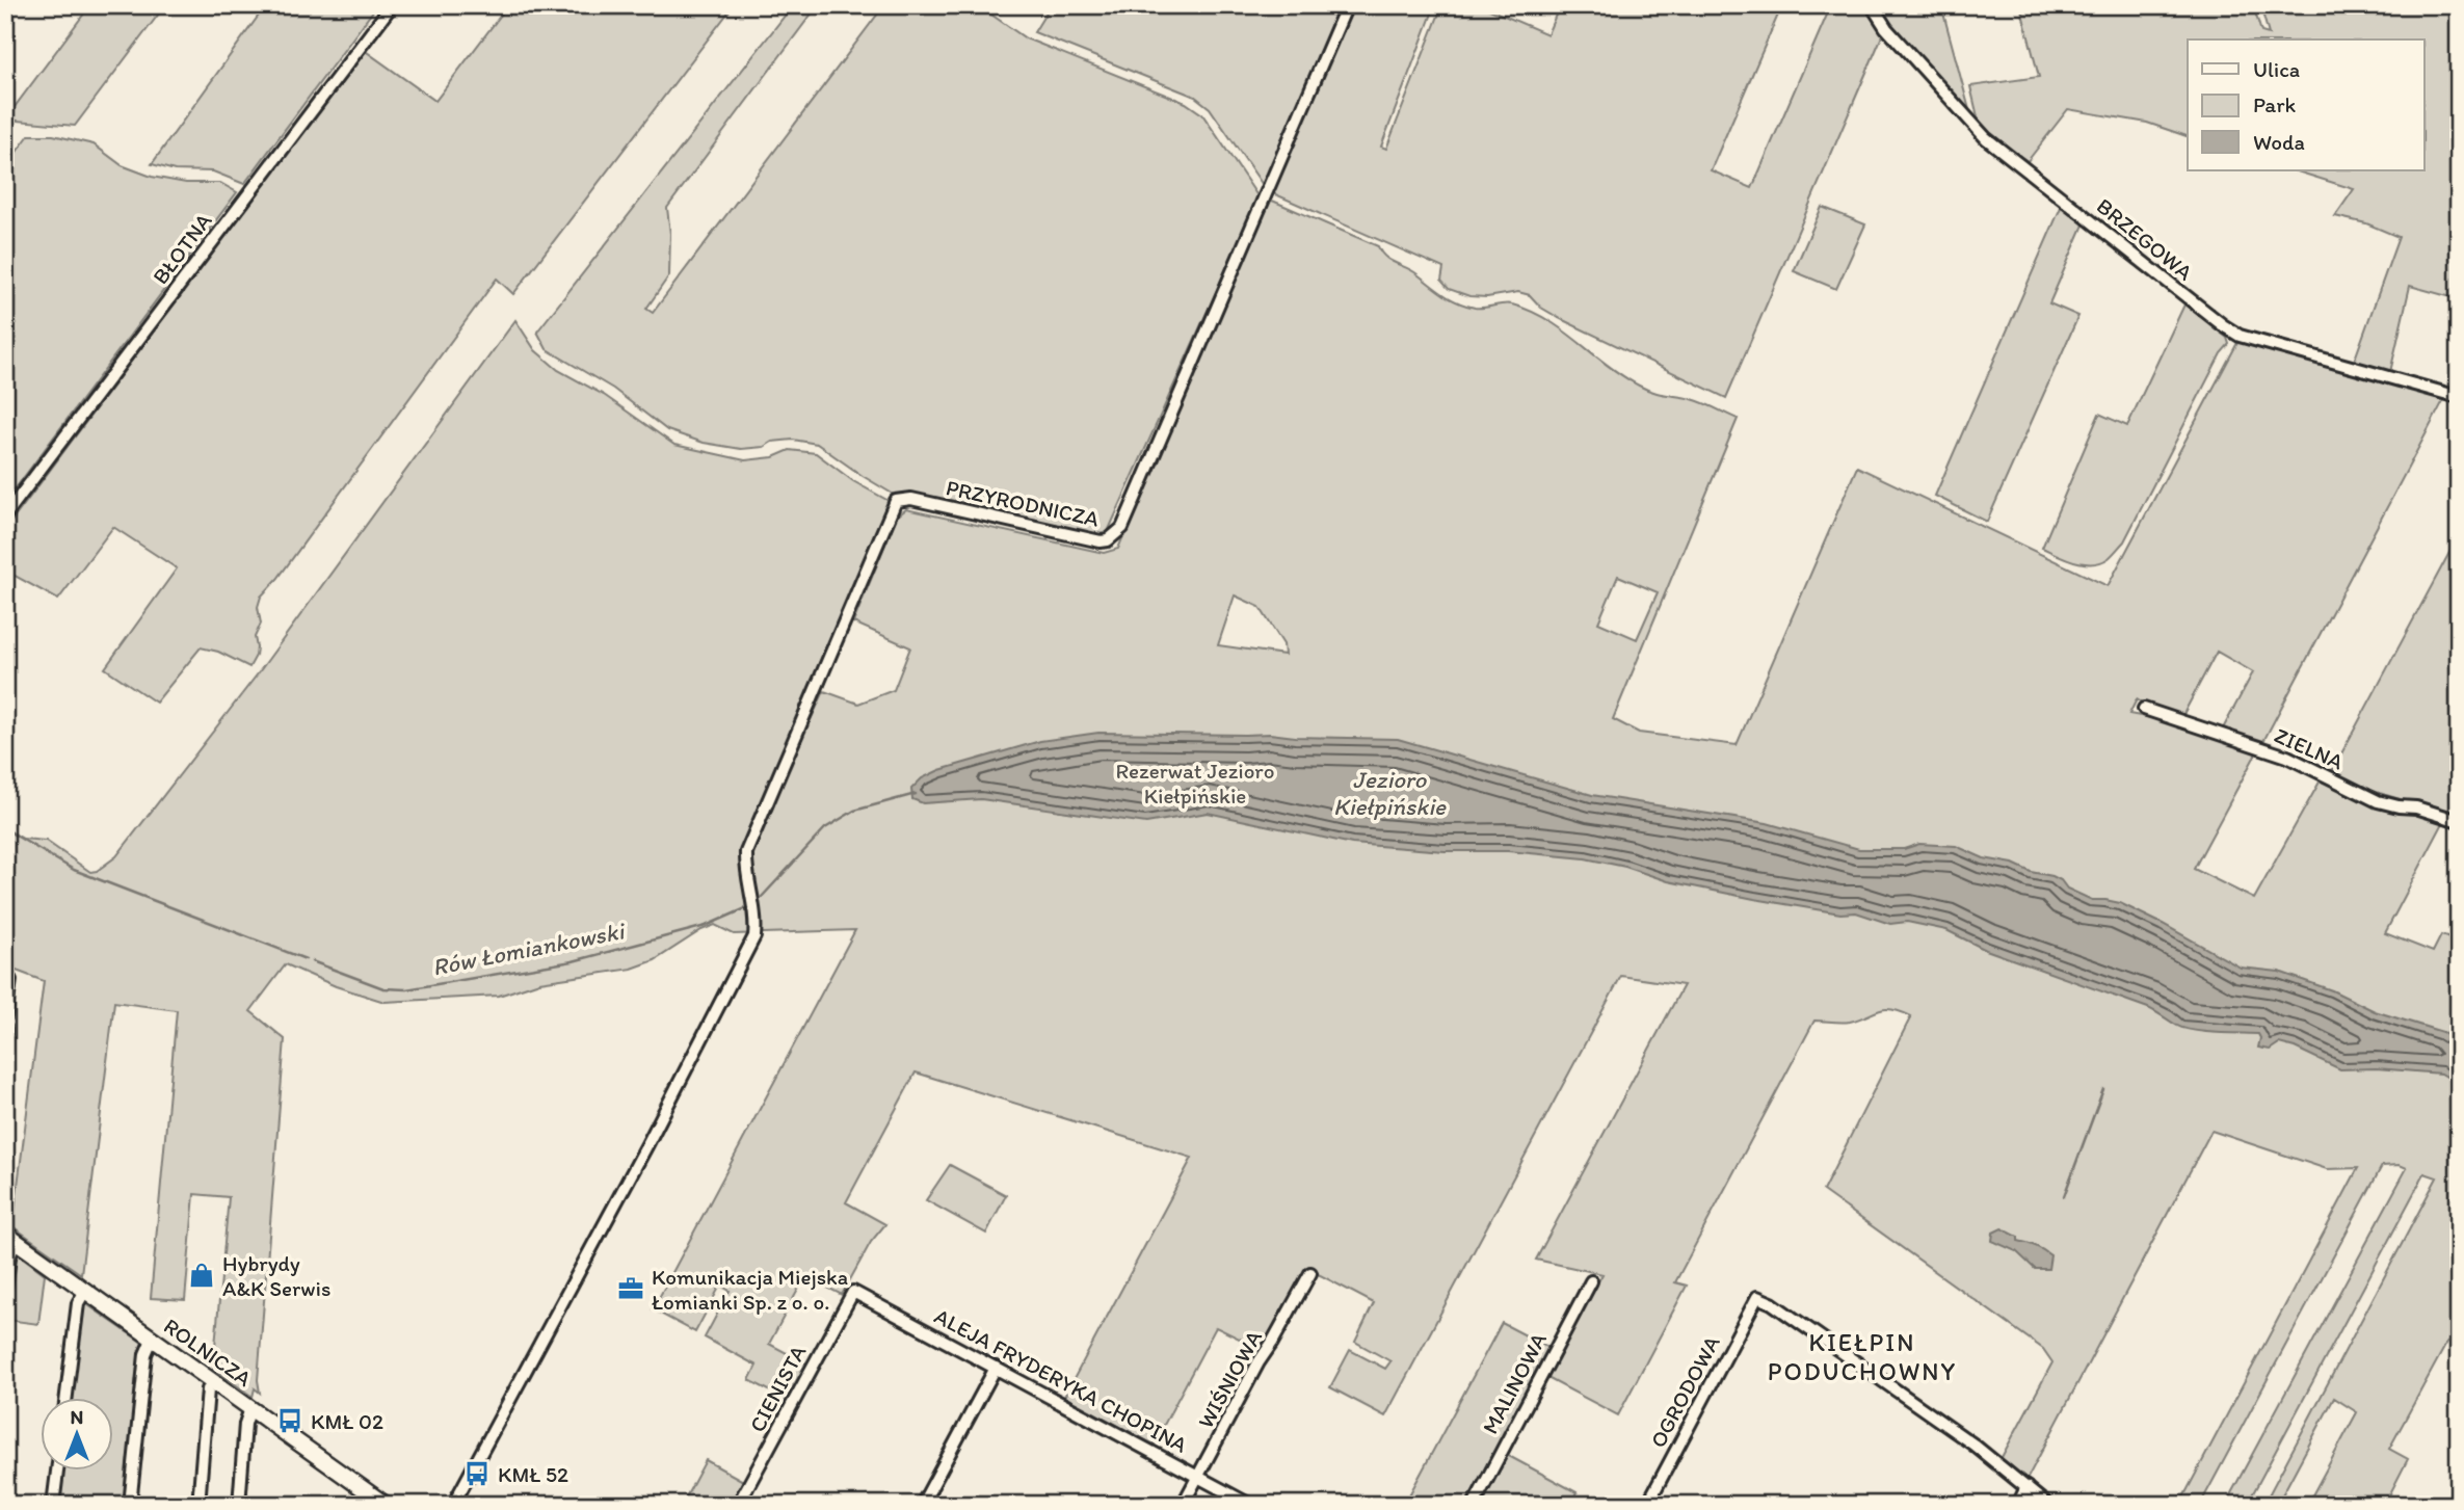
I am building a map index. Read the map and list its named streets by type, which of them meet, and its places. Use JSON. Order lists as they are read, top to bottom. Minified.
{"streets":{"street":["BRZEGOWA","BŁOTNA","PRZYRODNICZA","ZIELNA","ROLNICZA","WIŚNIOWA","ALEJA FRYDERYKA CHOPINA","MALINOWA","CIENISTA","OGRODOWA"]},"crossings":[["WIŚNIOWA","ALEJA FRYDERYKA CHOPINA"],["ALEJA FRYDERYKA CHOPINA","CIENISTA"]],"districts":["KIEŁPIN PODUCHOWNY"],"water":["Jezioro Kiełpińskie","Rów Łomiankowski"],"parks":["Rezerwat Jezioro Kiełpińskie"],"places":{"shop":["Hybrydy A&K Serwis"],"office":["Komunikacja Miejska Łomianki Sp. z o. o."],"bus stop":["KMŁ 02","KMŁ 52"]},"legend":["Ulica","Park","Woda"],"north":"top"}
